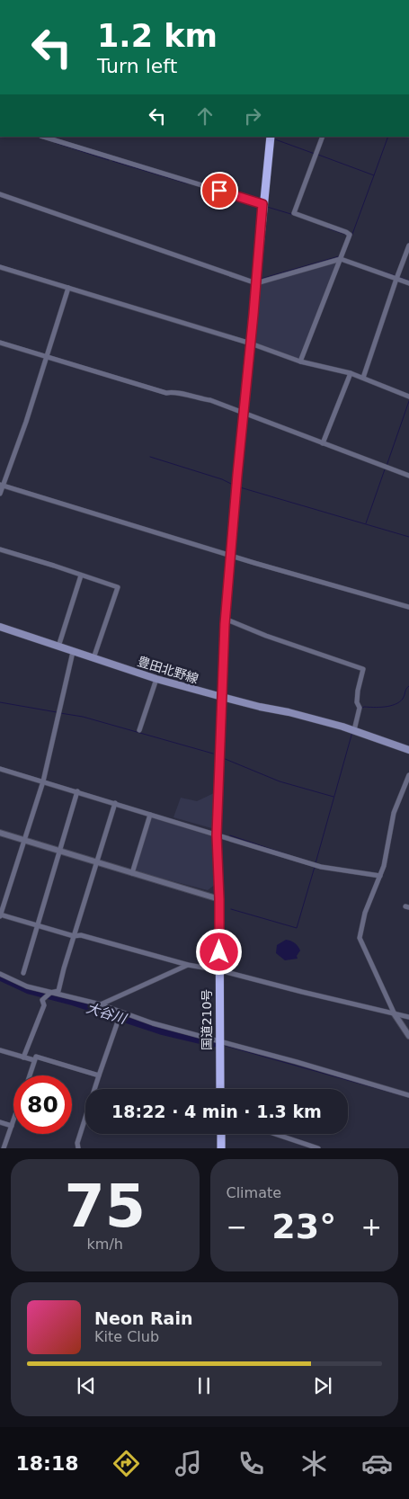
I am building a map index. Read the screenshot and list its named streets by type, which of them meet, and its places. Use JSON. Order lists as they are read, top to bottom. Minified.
{"streets":{"highway":["国道210号"],"main road":["豊田北野線"]},"crossings":[["豊田北野線","国道210号"]],"water":["大谷川"],"page":{"turn":["1.2 km","Turn left"],"limit":"80","trip":"18:22 · 4 min · 1.3 km","tile":[["75","km/h"],"Climate"],"heat":["−","23°","+"],"song":["Neon Rain","Kite Club"],"tabs":"18:18"}}
